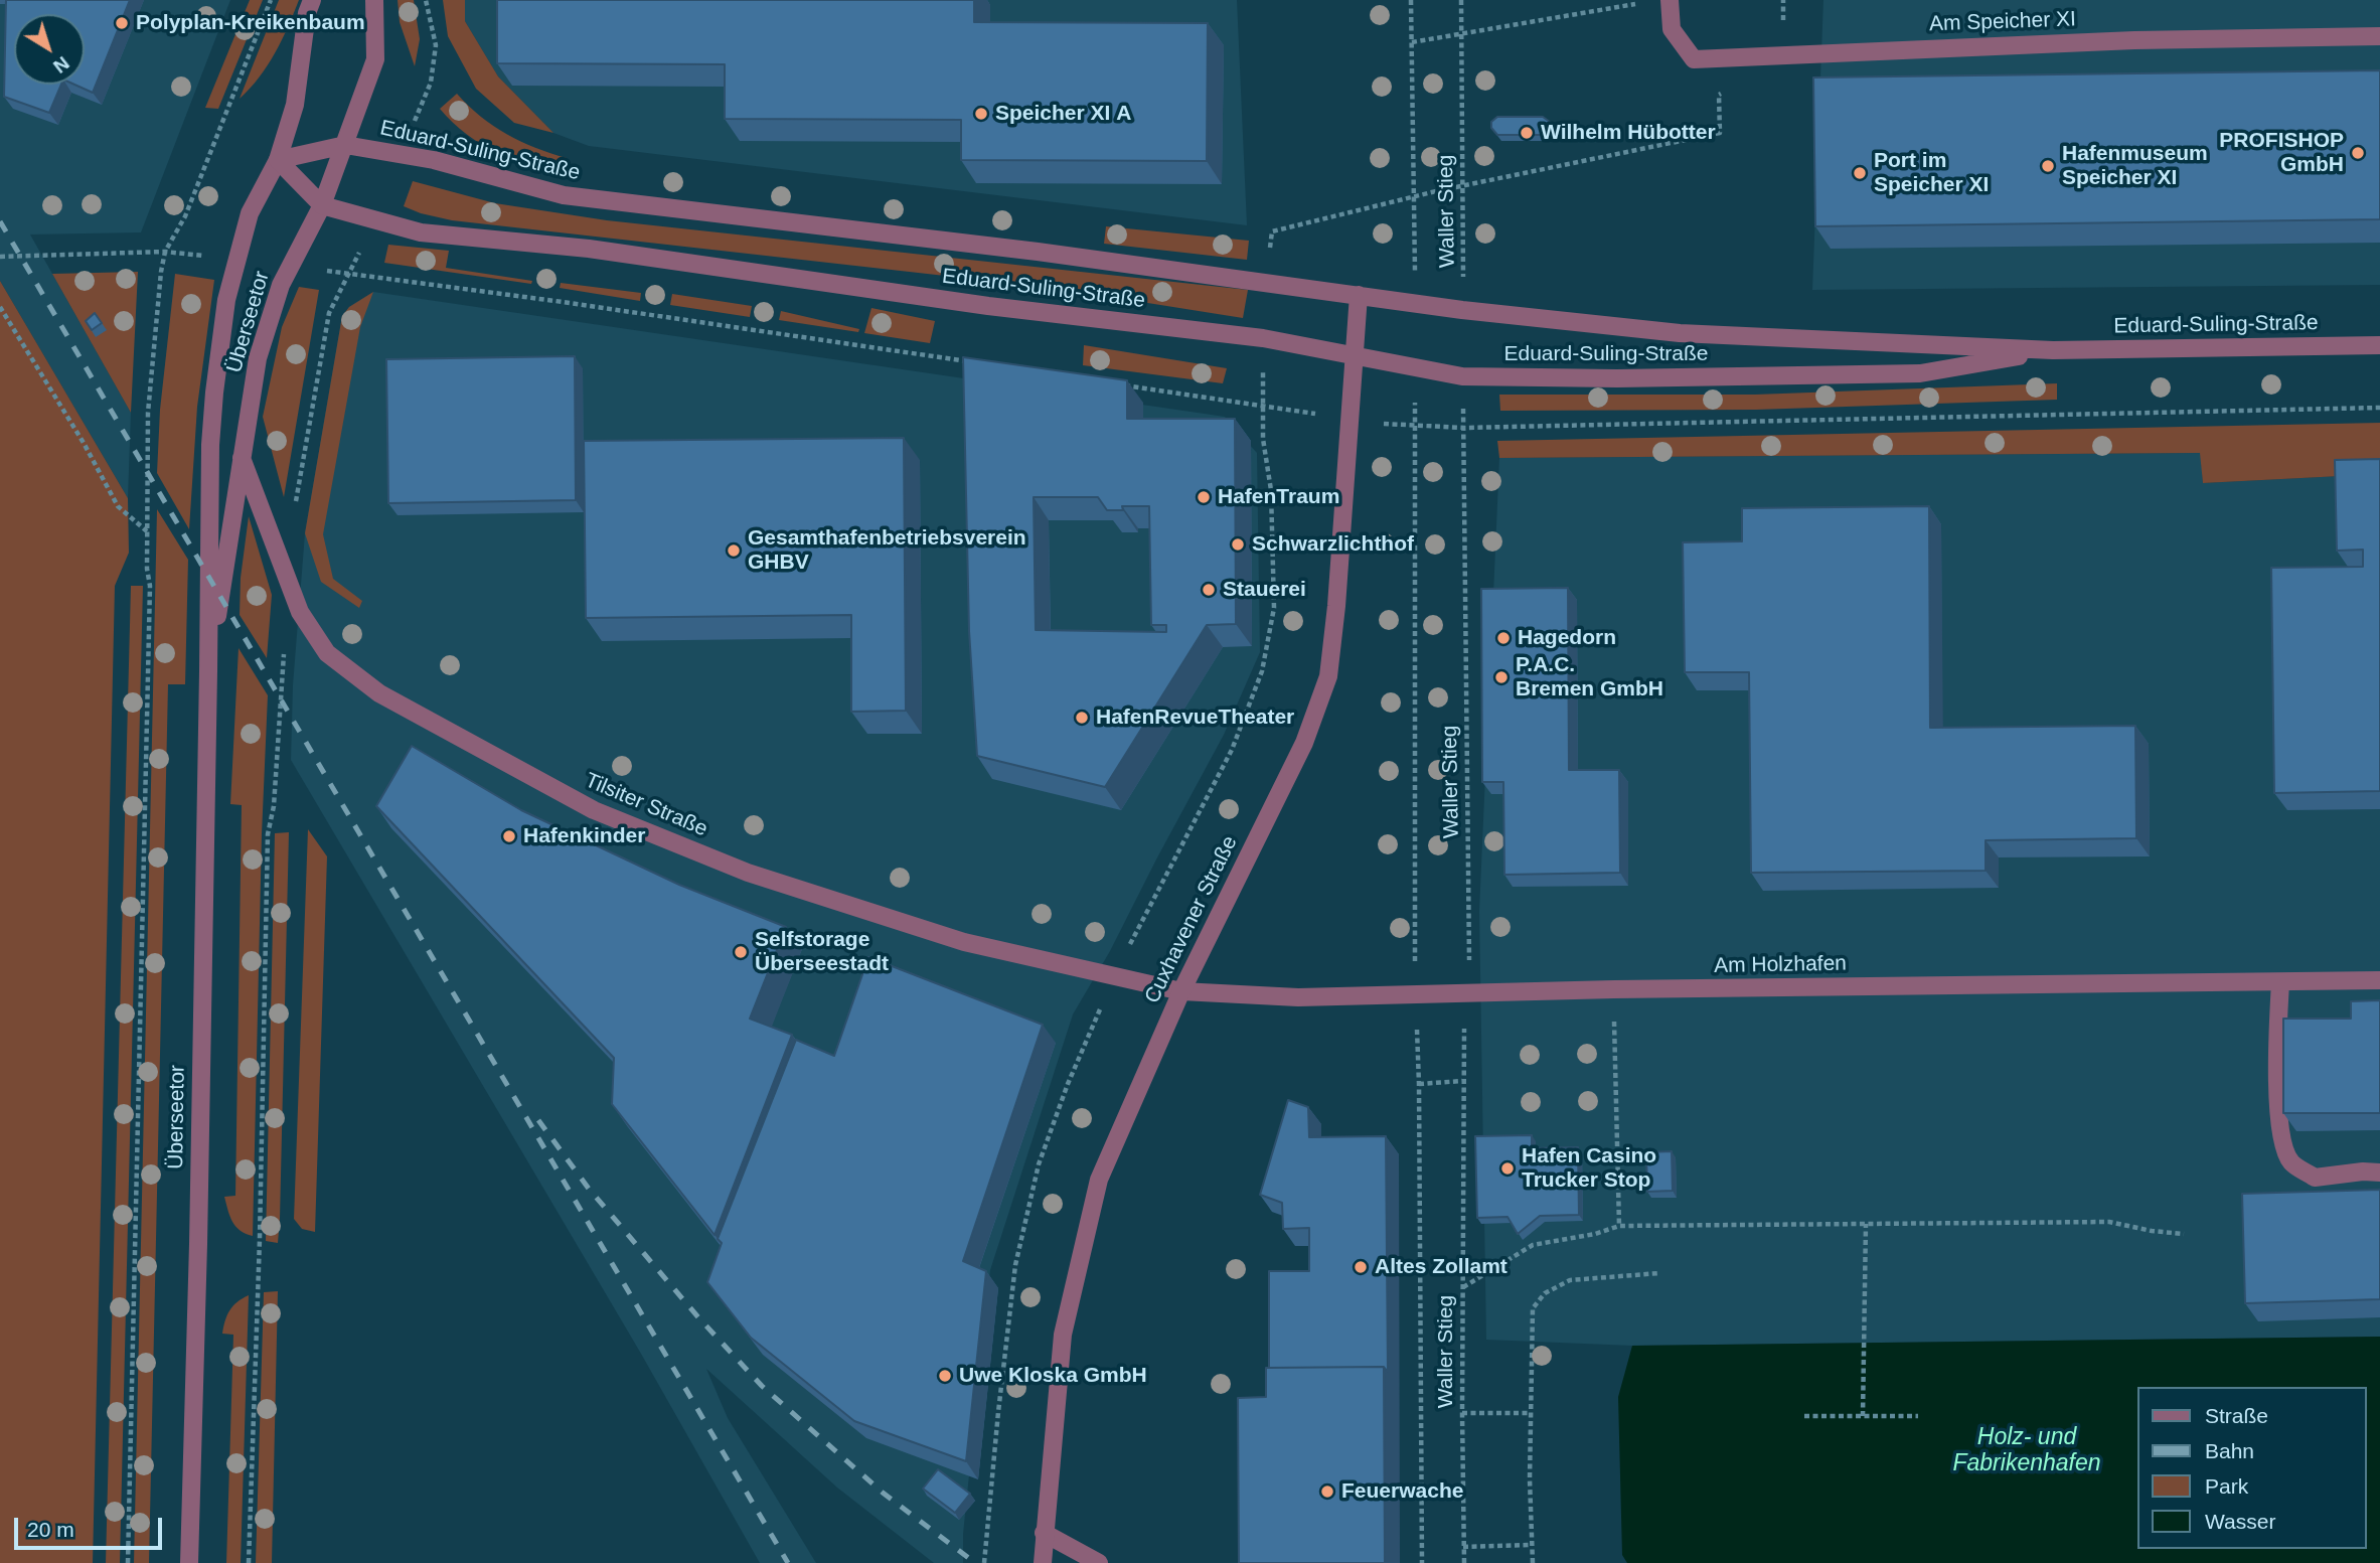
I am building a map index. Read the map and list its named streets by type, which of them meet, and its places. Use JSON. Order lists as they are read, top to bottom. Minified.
{"streets":{"street":["Am Speicher XI","Eduard-Suling-Straße","Überseetor","Tilsiter Straße","Cuxhavener Straße","Am Holzhafen"],"path":["Waller Stieg"]},"crossings":[["Eduard-Suling-Straße","Waller Stieg"],["Eduard-Suling-Straße","Überseetor"],["Eduard-Suling-Straße","Cuxhavener Straße"],["Waller Stieg","Am Holzhafen"],["Überseetor","Tilsiter Straße"],["Tilsiter Straße","Cuxhavener Straße"],["Tilsiter Straße","Am Holzhafen"],["Cuxhavener Straße","Am Holzhafen"]],"water":["Holz- und Fabrikenhafen"],"places":["Polyplan-Kreikenbaum","Speicher XI A","Wilhelm Hübotter","PROFISHOP GmbH","Hafenmuseum Speicher XI","Port im Speicher XI","HafenTraum","Schwarzlichthof","Gesamthafenbetriebsverein GHBV","Stauerei","Hagedorn","P.A.C. Bremen GmbH","HafenRevueTheater","Hafenkinder","Selfstorage Überseestadt","Hafen Casino Trucker Stop","Altes Zollamt","Uwe Kloska GmbH","Feuerwache"],"legend":["Straße","Bahn","Park","Wasser"],"scale_bar":"20 m","north":"bottom right"}
